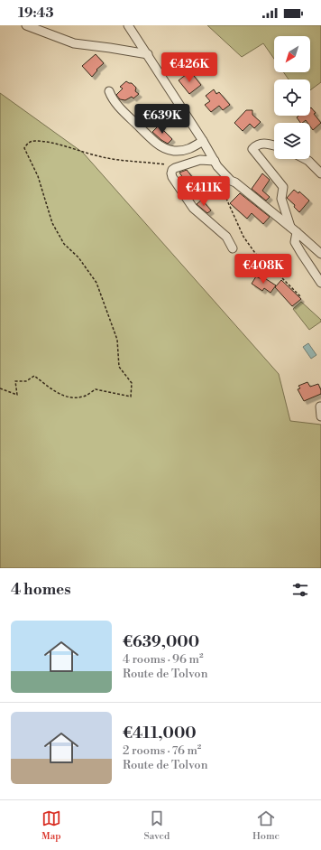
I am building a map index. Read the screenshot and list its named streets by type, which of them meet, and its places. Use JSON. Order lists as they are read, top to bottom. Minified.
{"north":"bottom left","page":{"status":"19:43","price":["€426K","€639K","€411K","€408K"],"heading":"4 homes","list":[{"name":"€639,000","note":"4 rooms · 96 m² · Route de Tolvon"},{"name":"€411,000","note":"2 rooms · 76 m² · Route de Tolvon"}],"tabs":["Map","Saved","Home"]}}
